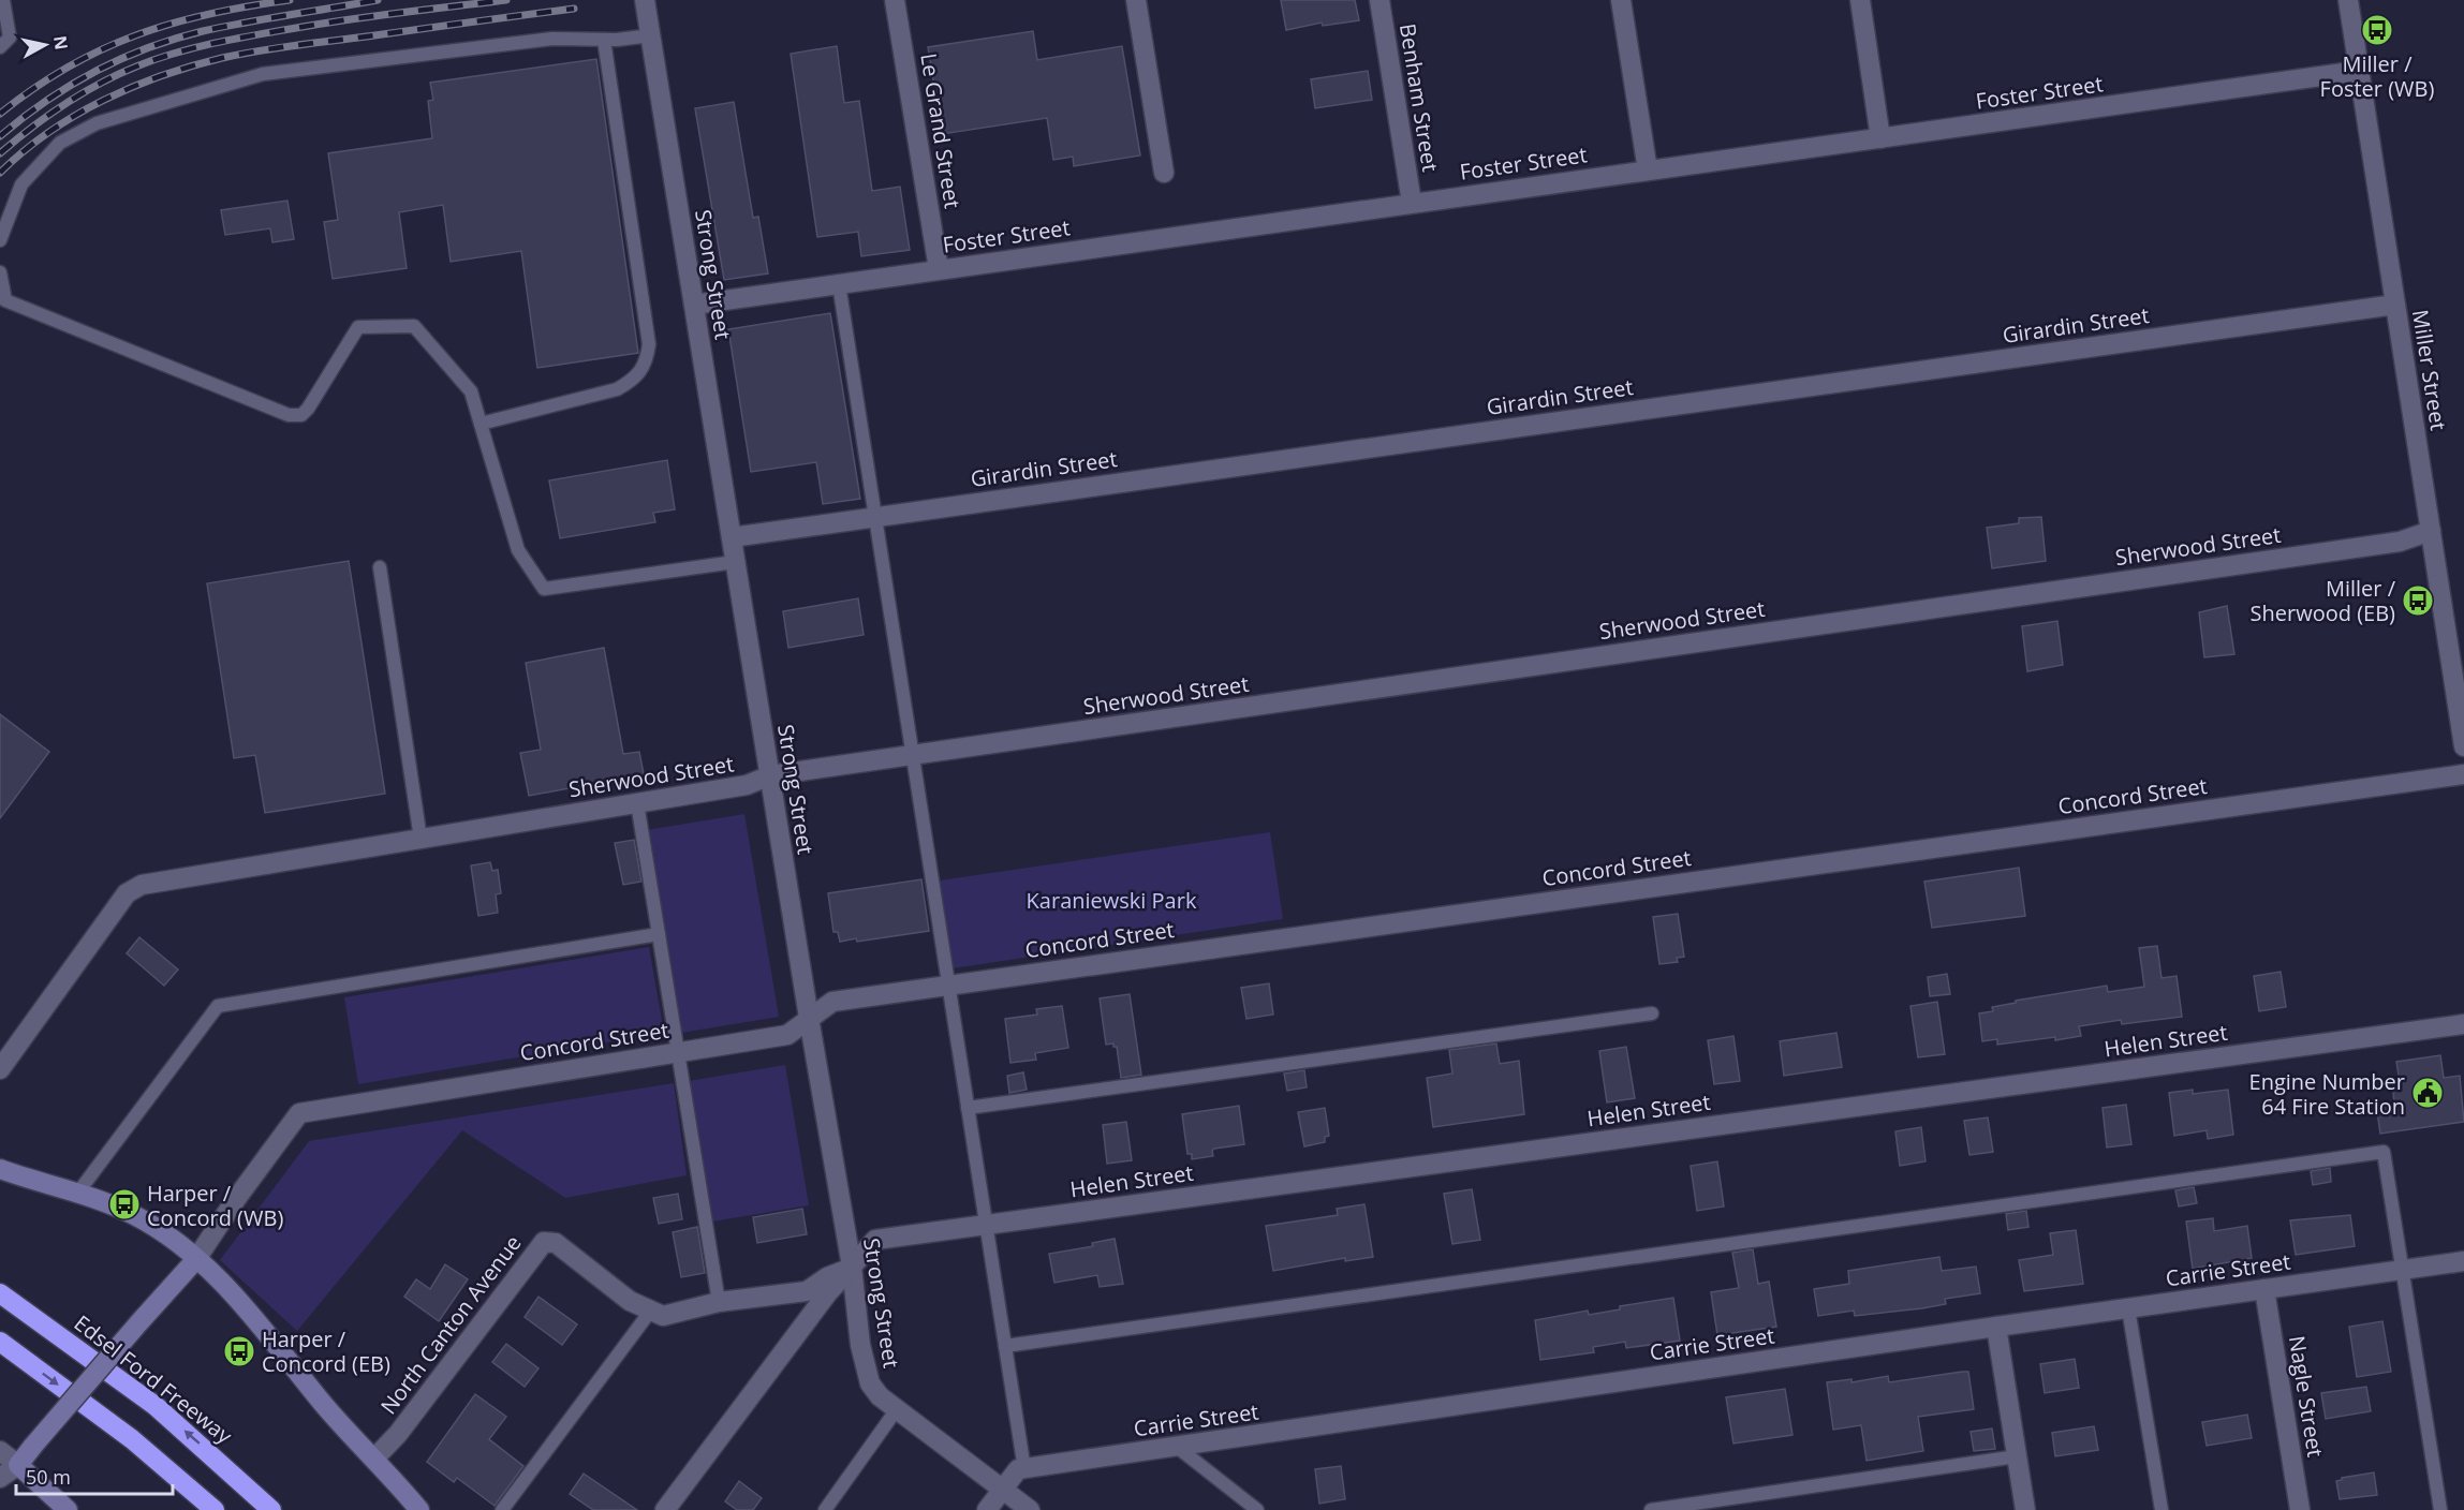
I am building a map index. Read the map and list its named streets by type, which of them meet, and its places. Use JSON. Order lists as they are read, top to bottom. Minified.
{"streets":{"highway":["Edsel Ford Freeway"],"street":["Foster Street","Benham Street","Le Grand Street","Strong Street","Girardin Street","Miller Street","Sherwood Street","Concord Street","Helen Street","Carrie Street","North Canton Avenue","Nagle Street"]},"crossings":[["Foster Street","Benham Street"],["Foster Street","Le Grand Street"],["Foster Street","Strong Street"],["Foster Street","Miller Street"],["Strong Street","Girardin Street"],["Strong Street","Sherwood Street"],["Strong Street","Concord Street"],["Strong Street","Helen Street"],["Strong Street","North Canton Avenue"],["Girardin Street","Miller Street"],["Miller Street","Sherwood Street"],["Helen Street","North Canton Avenue"],["Carrie Street","Nagle Street"]],"parks":["Karaniewski Park"],"places":{"bus stop":["Miller / Foster (WB)","Miller / Sherwood (EB)","Harper / Concord (WB)","Harper / Concord (EB)"],"public building":["Engine Number 64 Fire Station"]},"scale_bar":"50 m","north":"right"}
